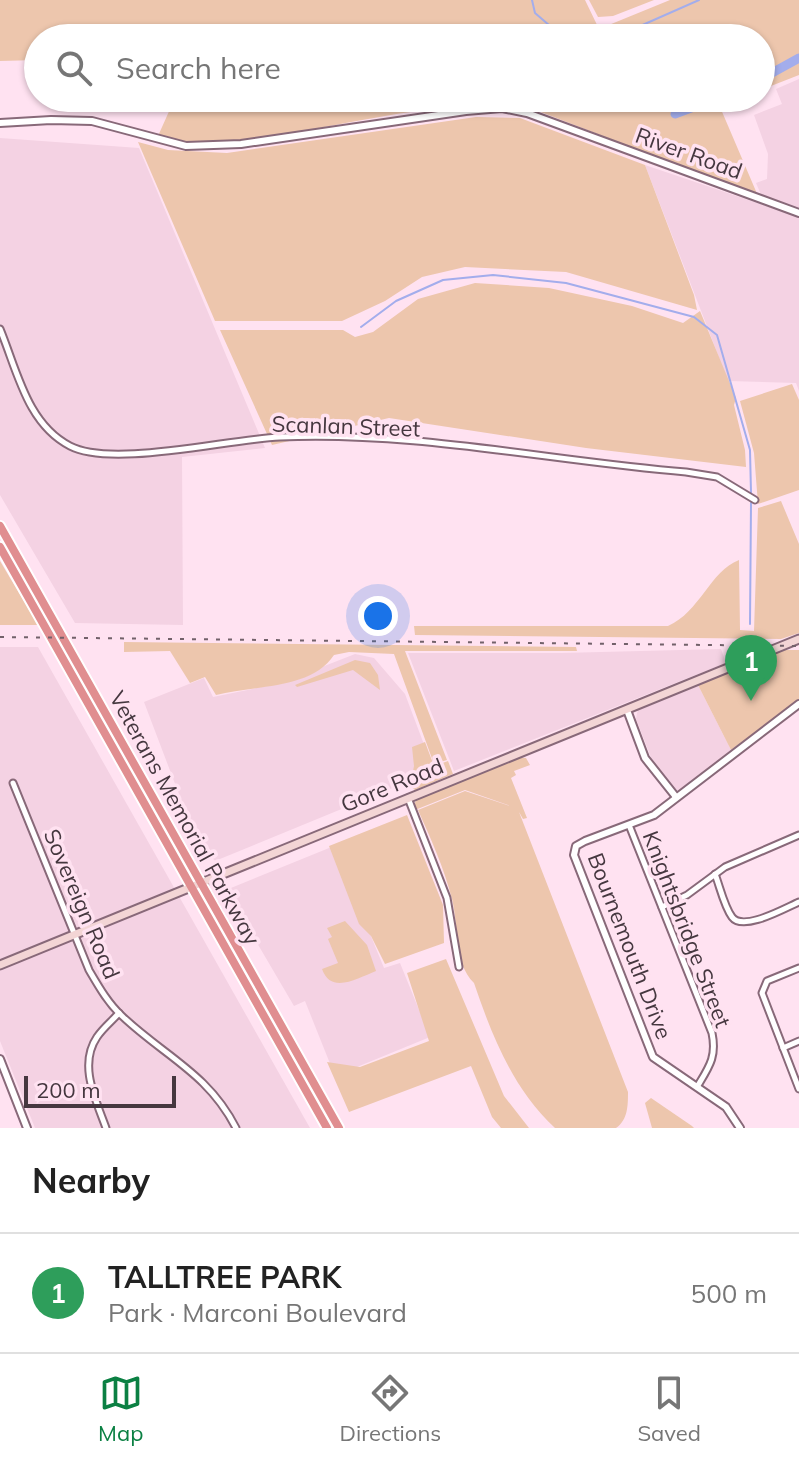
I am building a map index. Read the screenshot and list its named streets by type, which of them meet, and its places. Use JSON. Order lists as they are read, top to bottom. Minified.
{"streets":{"highway":["Veterans Memorial Parkway"],"main road":["Gore Road"],"street":["River Road","Scanlan Street","Sovereign Road","Knightsbridge Street","Bournemouth Drive"]},"crossings":[["Gore Road","Veterans Memorial Parkway"],["Gore Road","Sovereign Road"],["Knightsbridge Street","Bournemouth Drive"]],"scale_bar":"200 m","page":{"search":"Search here","pins":"1","scale":"200 m","heading":"Nearby","list":[{"mark":"1","name":"TALLTREE PARK","note":"Park · Marconi Boulevard","value":"500 m"}],"nav":["Map","Directions","Saved"]}}
